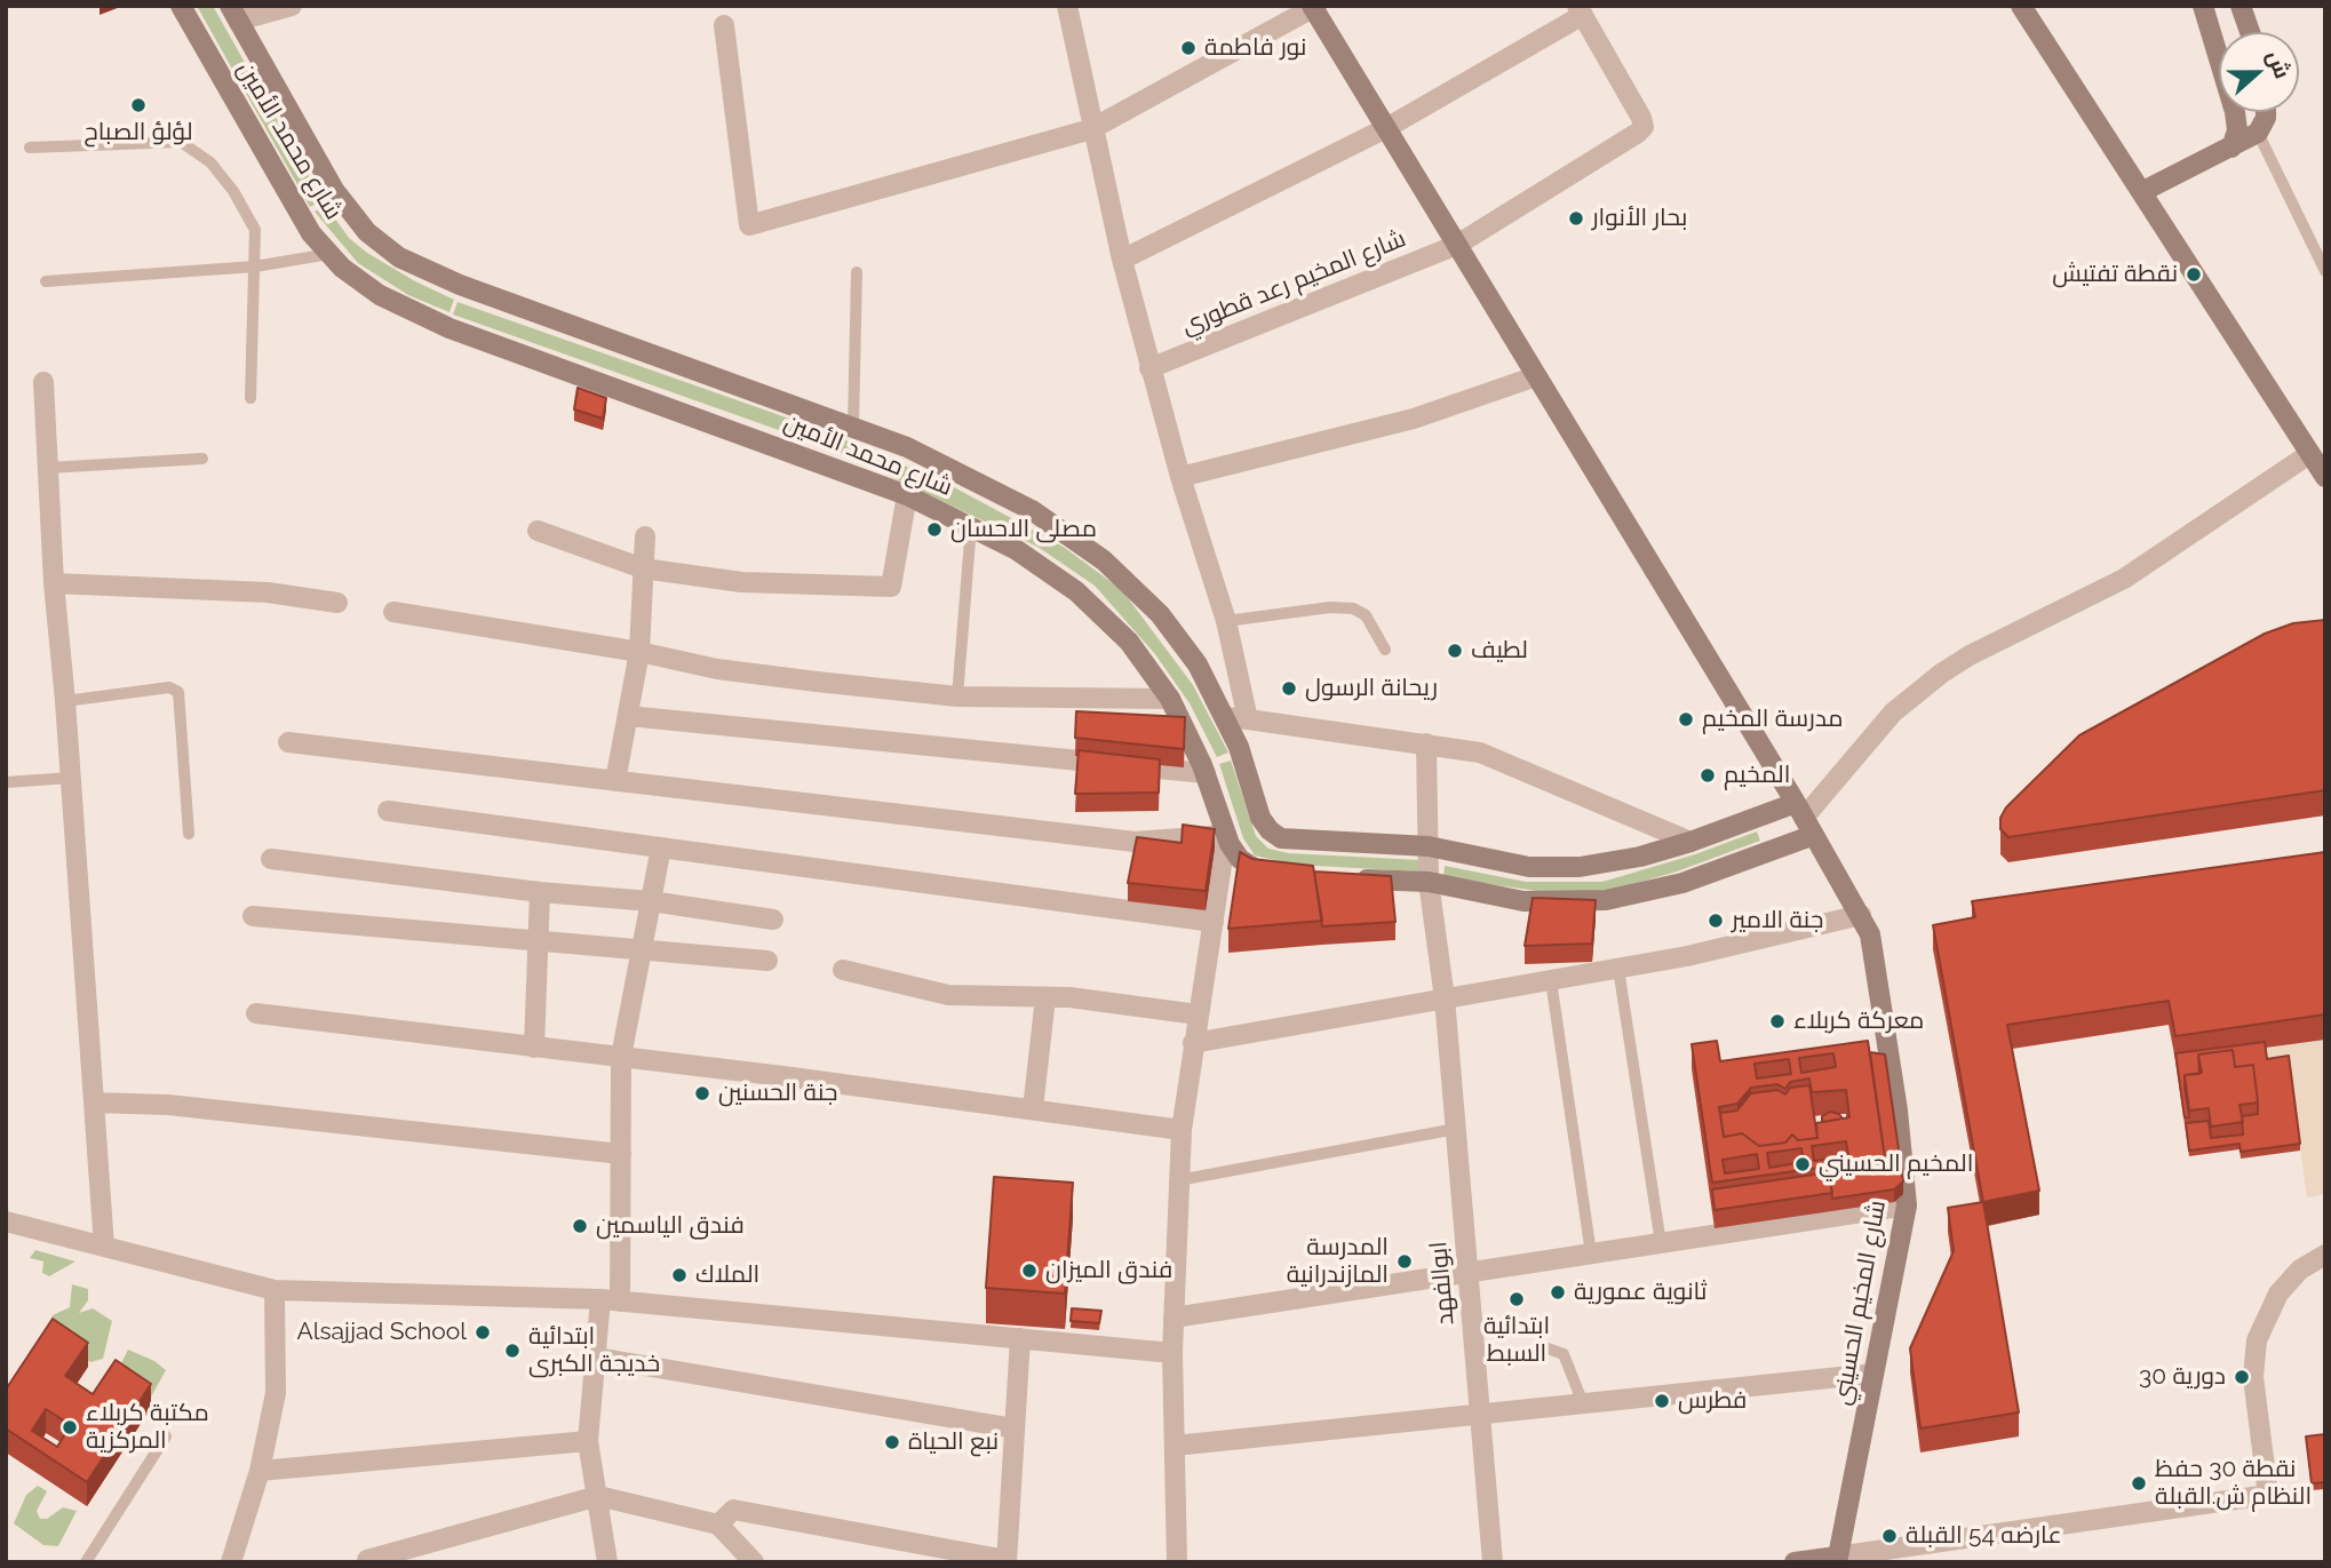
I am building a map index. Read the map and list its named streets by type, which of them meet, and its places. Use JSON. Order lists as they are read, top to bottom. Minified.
{"streets":{"main road":["شارع محمد الأمين","شارع المخيم الحسيني"],"street":["شارع المخيم رعد قطوري","ابوالفهد"]},"crossings":[["شارع محمد الأمين","شارع المخيم الحسيني"],["شارع المخيم رعد قطوري","شارع المخيم الحسيني"]],"places":["نور فاطمة","لؤلؤ الصباح","بحار الأنوار","نقطة تفتيش","مصلى الاحسان","لطيف","ريحانة الرسول","مدرسة المخيم","المخيم","جنة الامير","معركة كربلاء","جنة الحسنين","المخيم الحسيني","فندق الياسمين","المدرسة المازندرانية","فندق الميزان","الملاك","ثانوية عمورية","ابتدائية السبط","Alsajjad School","ابتدائية خديجة الكبرى","دورية 30","فطرس","مكتبة كربلاء المركزية","نبع الحياة","نقطة 30 حفظ النظام ش.القبلة","عارضه 54 القبلة"],"north":"right"}
